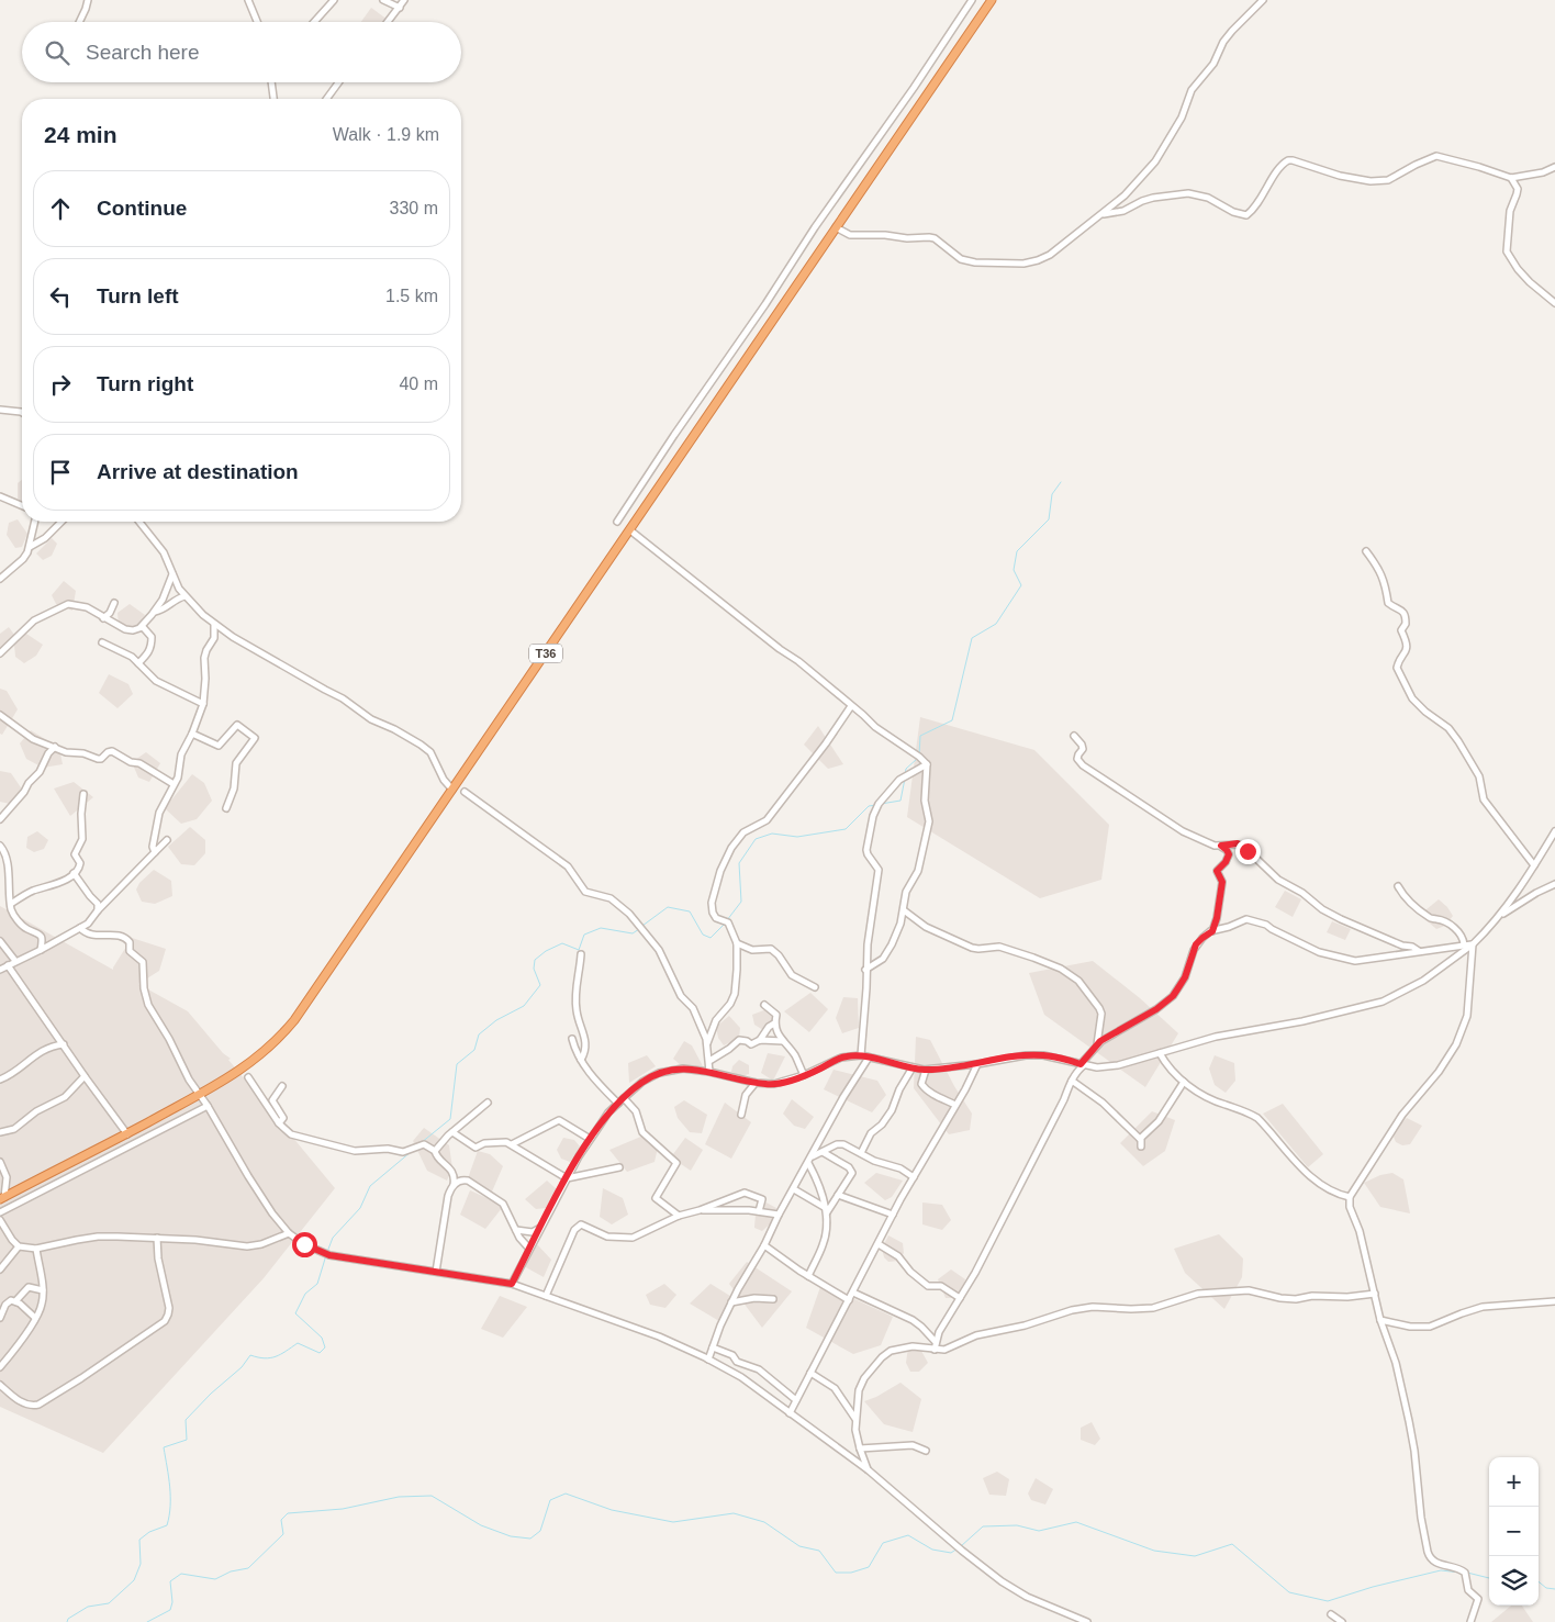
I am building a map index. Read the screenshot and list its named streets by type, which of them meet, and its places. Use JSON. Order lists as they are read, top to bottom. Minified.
{"streets":{"highway":["T36"]},"page":{"search":"Search here","heading":["24 min","Walk · 1.9 km"],"list":[["Continue","330 m"],["Turn left","1.5 km"],["Turn right","40 m"],"Arrive at destination"],"map_buttons":["+","−"]}}
